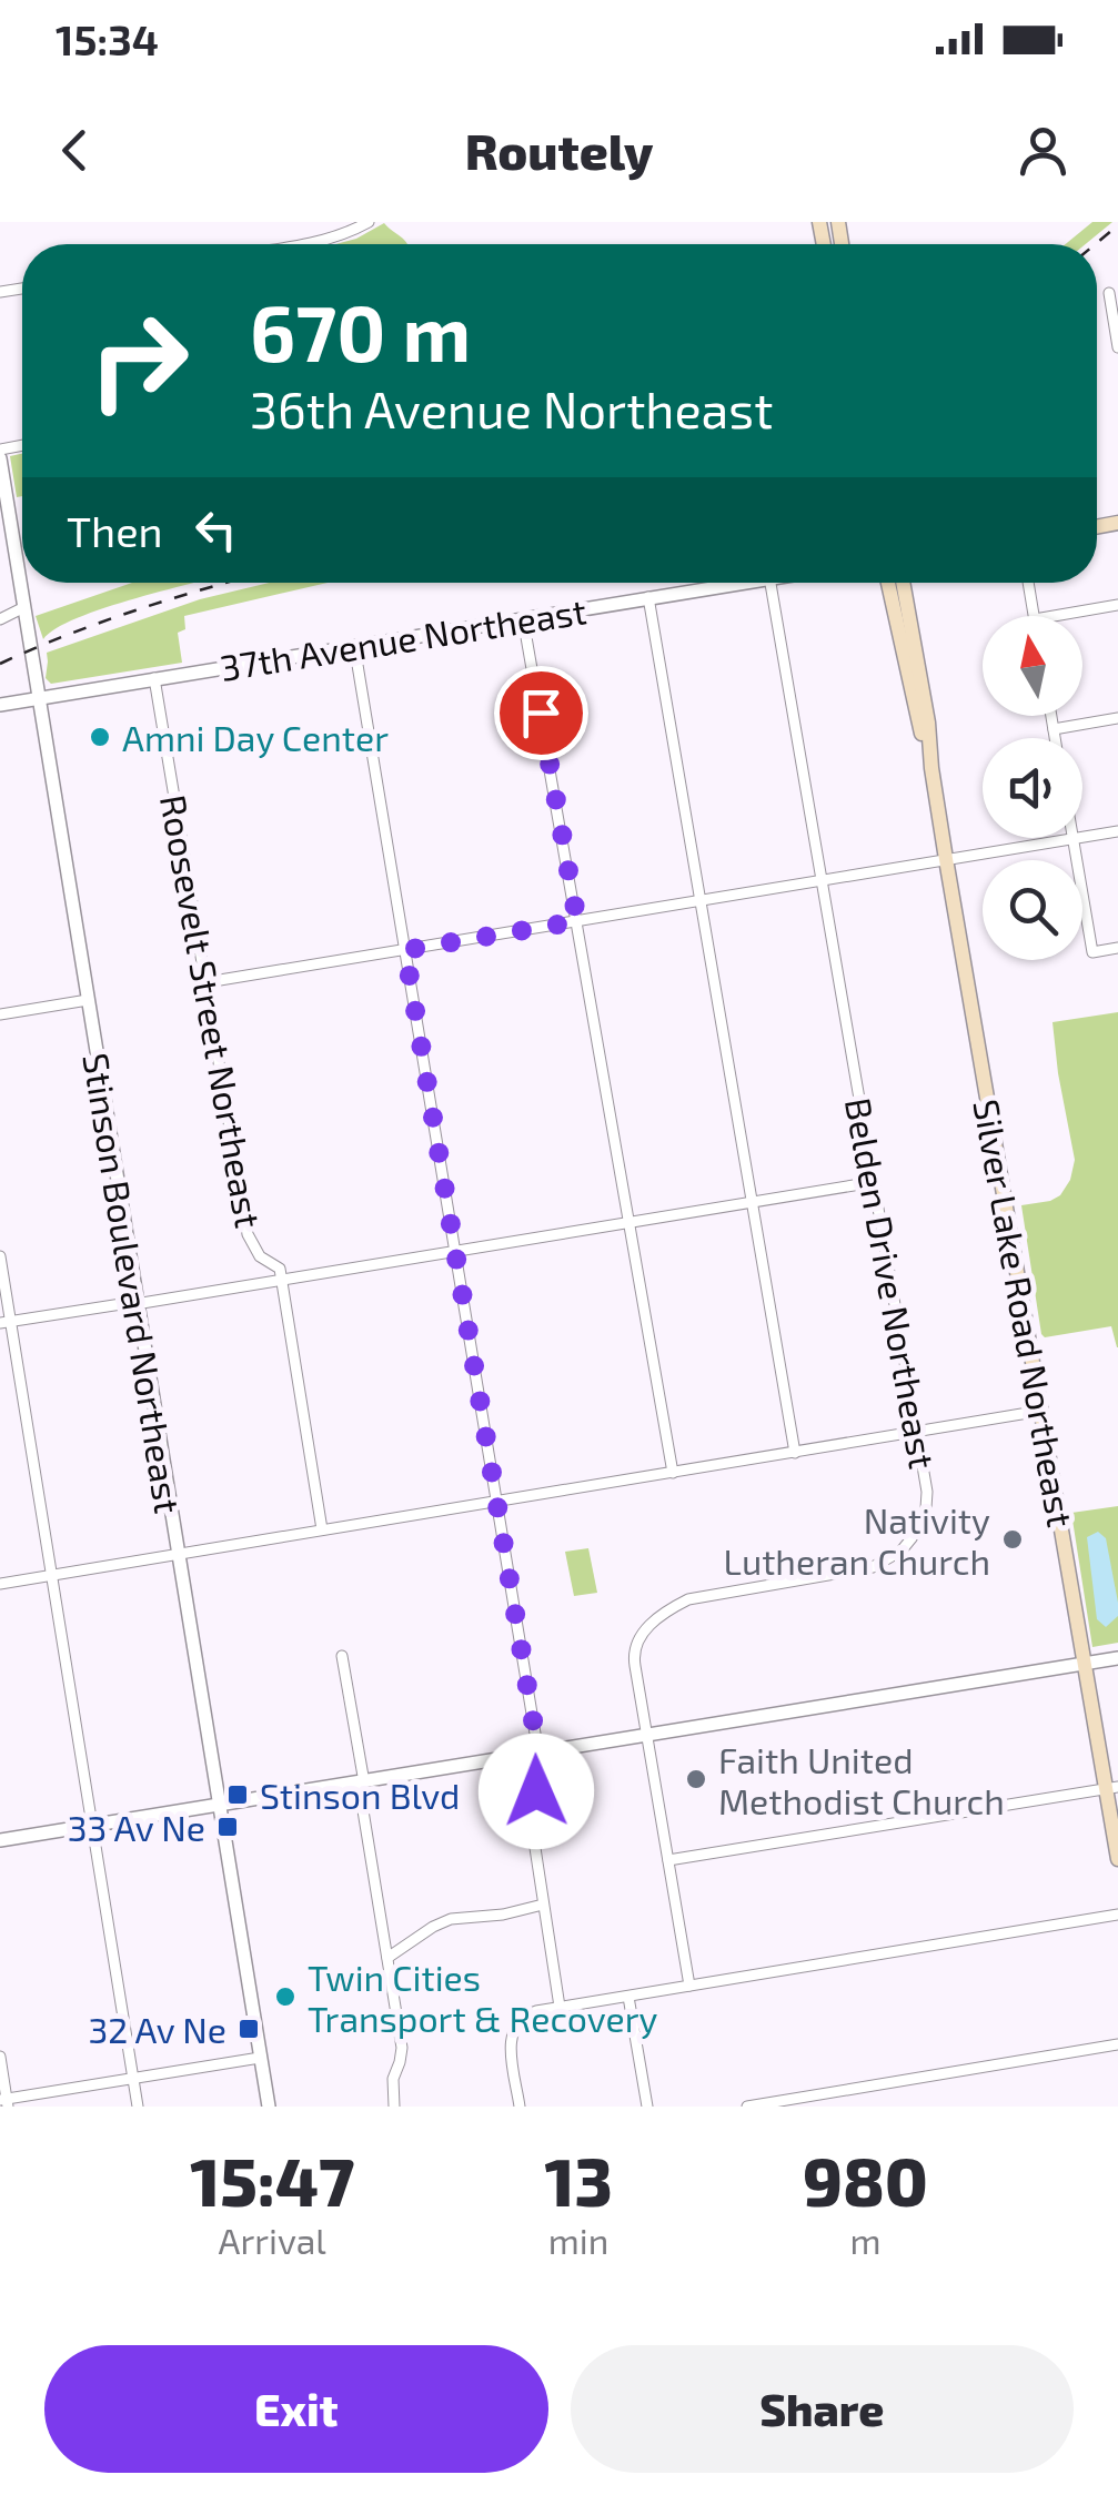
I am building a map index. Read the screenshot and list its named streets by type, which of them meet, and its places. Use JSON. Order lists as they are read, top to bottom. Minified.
{"streets":{"main road":["Silver Lake Road Northeast"],"street":["37th Avenue Northeast","Roosevelt Street Northeast","Stinson Boulevard Northeast","Belden Drive Northeast"]},"crossings":[["37th Avenue Northeast","Roosevelt Street Northeast"],["37th Avenue Northeast","Stinson Boulevard Northeast"]],"places":{"other":["Amni Day Center","Nativity Lutheran Church","Faith United Methodist Church","Twin Cities Transport & Recovery"],"transit":["Stinson Blvd","33 Av Ne","32 Av Ne"]},"north":"top","page":{"status":"15:34","header":"Routely","turn":["670 m","36th Avenue Northeast"],"then":"Then","eta":["15:47","Arrival","13","min","980","m"],"buttons":["Exit","Share"]}}
